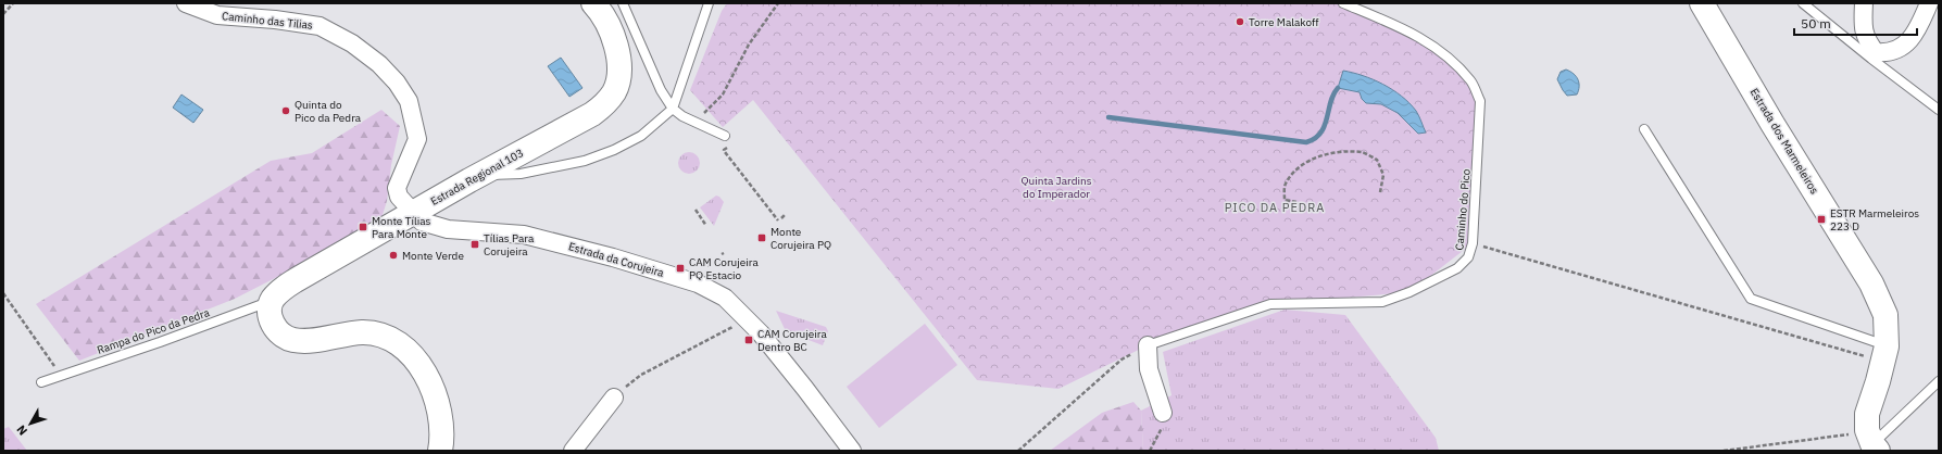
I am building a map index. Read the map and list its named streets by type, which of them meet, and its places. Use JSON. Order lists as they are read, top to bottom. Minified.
{"streets":{"main road":["Estrada dos Marmeleiros","Estrada Regional 103"],"street":["Caminho das Tilias","Estrada da Corujeira"],"lane":["Caminho do Pico","Rampa do Pico da Pedra"]},"crossings":[["Caminho das Tilias","Estrada Regional 103"],["Caminho das Tilias","Estrada da Corujeira"],["Estrada Regional 103","Estrada da Corujeira"],["Estrada Regional 103","Rampa do Pico da Pedra"]],"districts":["PICO DA PEDRA"],"parks":["Quinta Jardins do Imperador"],"places":{"other":["Torre Malakoff","Quinta do Pico da Pedra","Monte Verde"],"transit":["ESTR Marmeleiros 223 D","Monte Tílias Para Monte","Monte Corujeira PQ","Tílias Para Corujeira","CAM Corujeira PQ Estacio","CAM Corujeira Dentro BC"]},"scale_bar":"50 m","north":"bottom left"}
